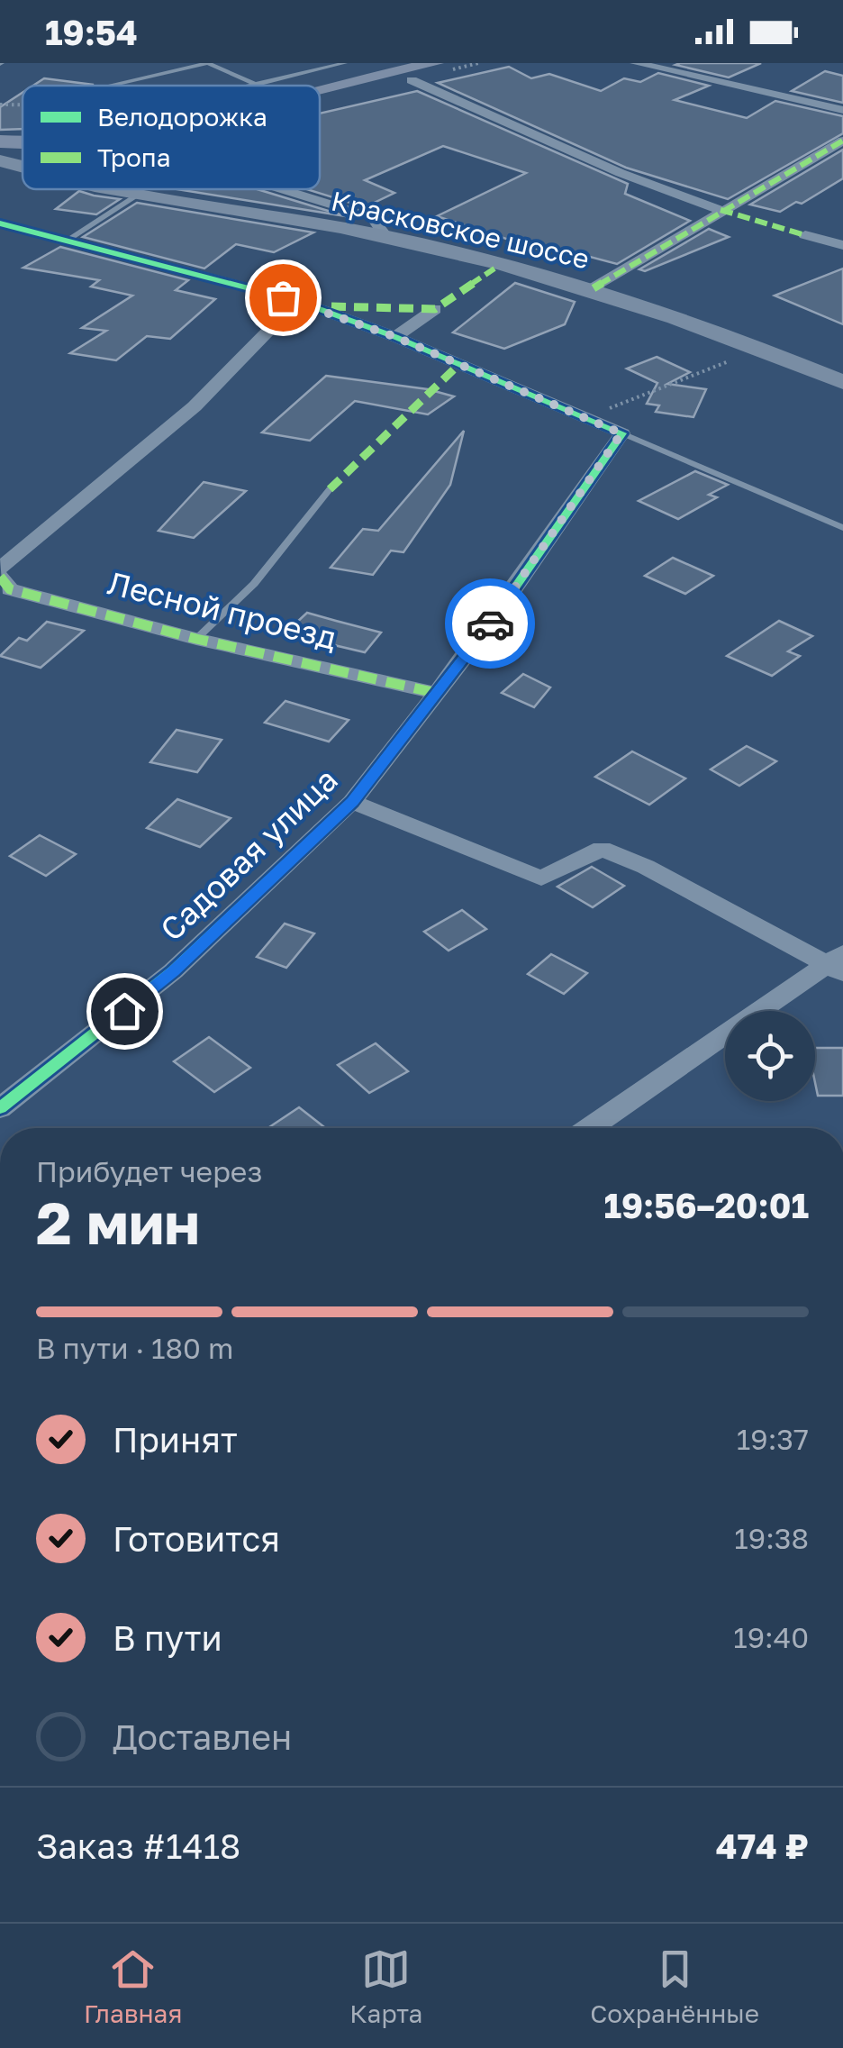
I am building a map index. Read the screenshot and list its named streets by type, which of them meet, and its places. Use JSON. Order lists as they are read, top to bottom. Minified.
{"streets":{"main road":["Красковское шоссе"],"street":["Лесной проезд","Садовая улица"]},"crossings":[["Лесной проезд","Садовая улица"]],"legend":["Велодорожка","Тропа"],"page":{"status":"19:54","heading":["2 мин","Прибудет через","19:56–20:01"],"panel":["Заказ #1418","474 ₽"],"bar":"В пути · 180 m","list":[["Принят","19:37"],["Готовится","19:38"],["В пути","19:40"],"Доставлен"],"tabs":["Главная","Карта","Сохранённые"]}}
